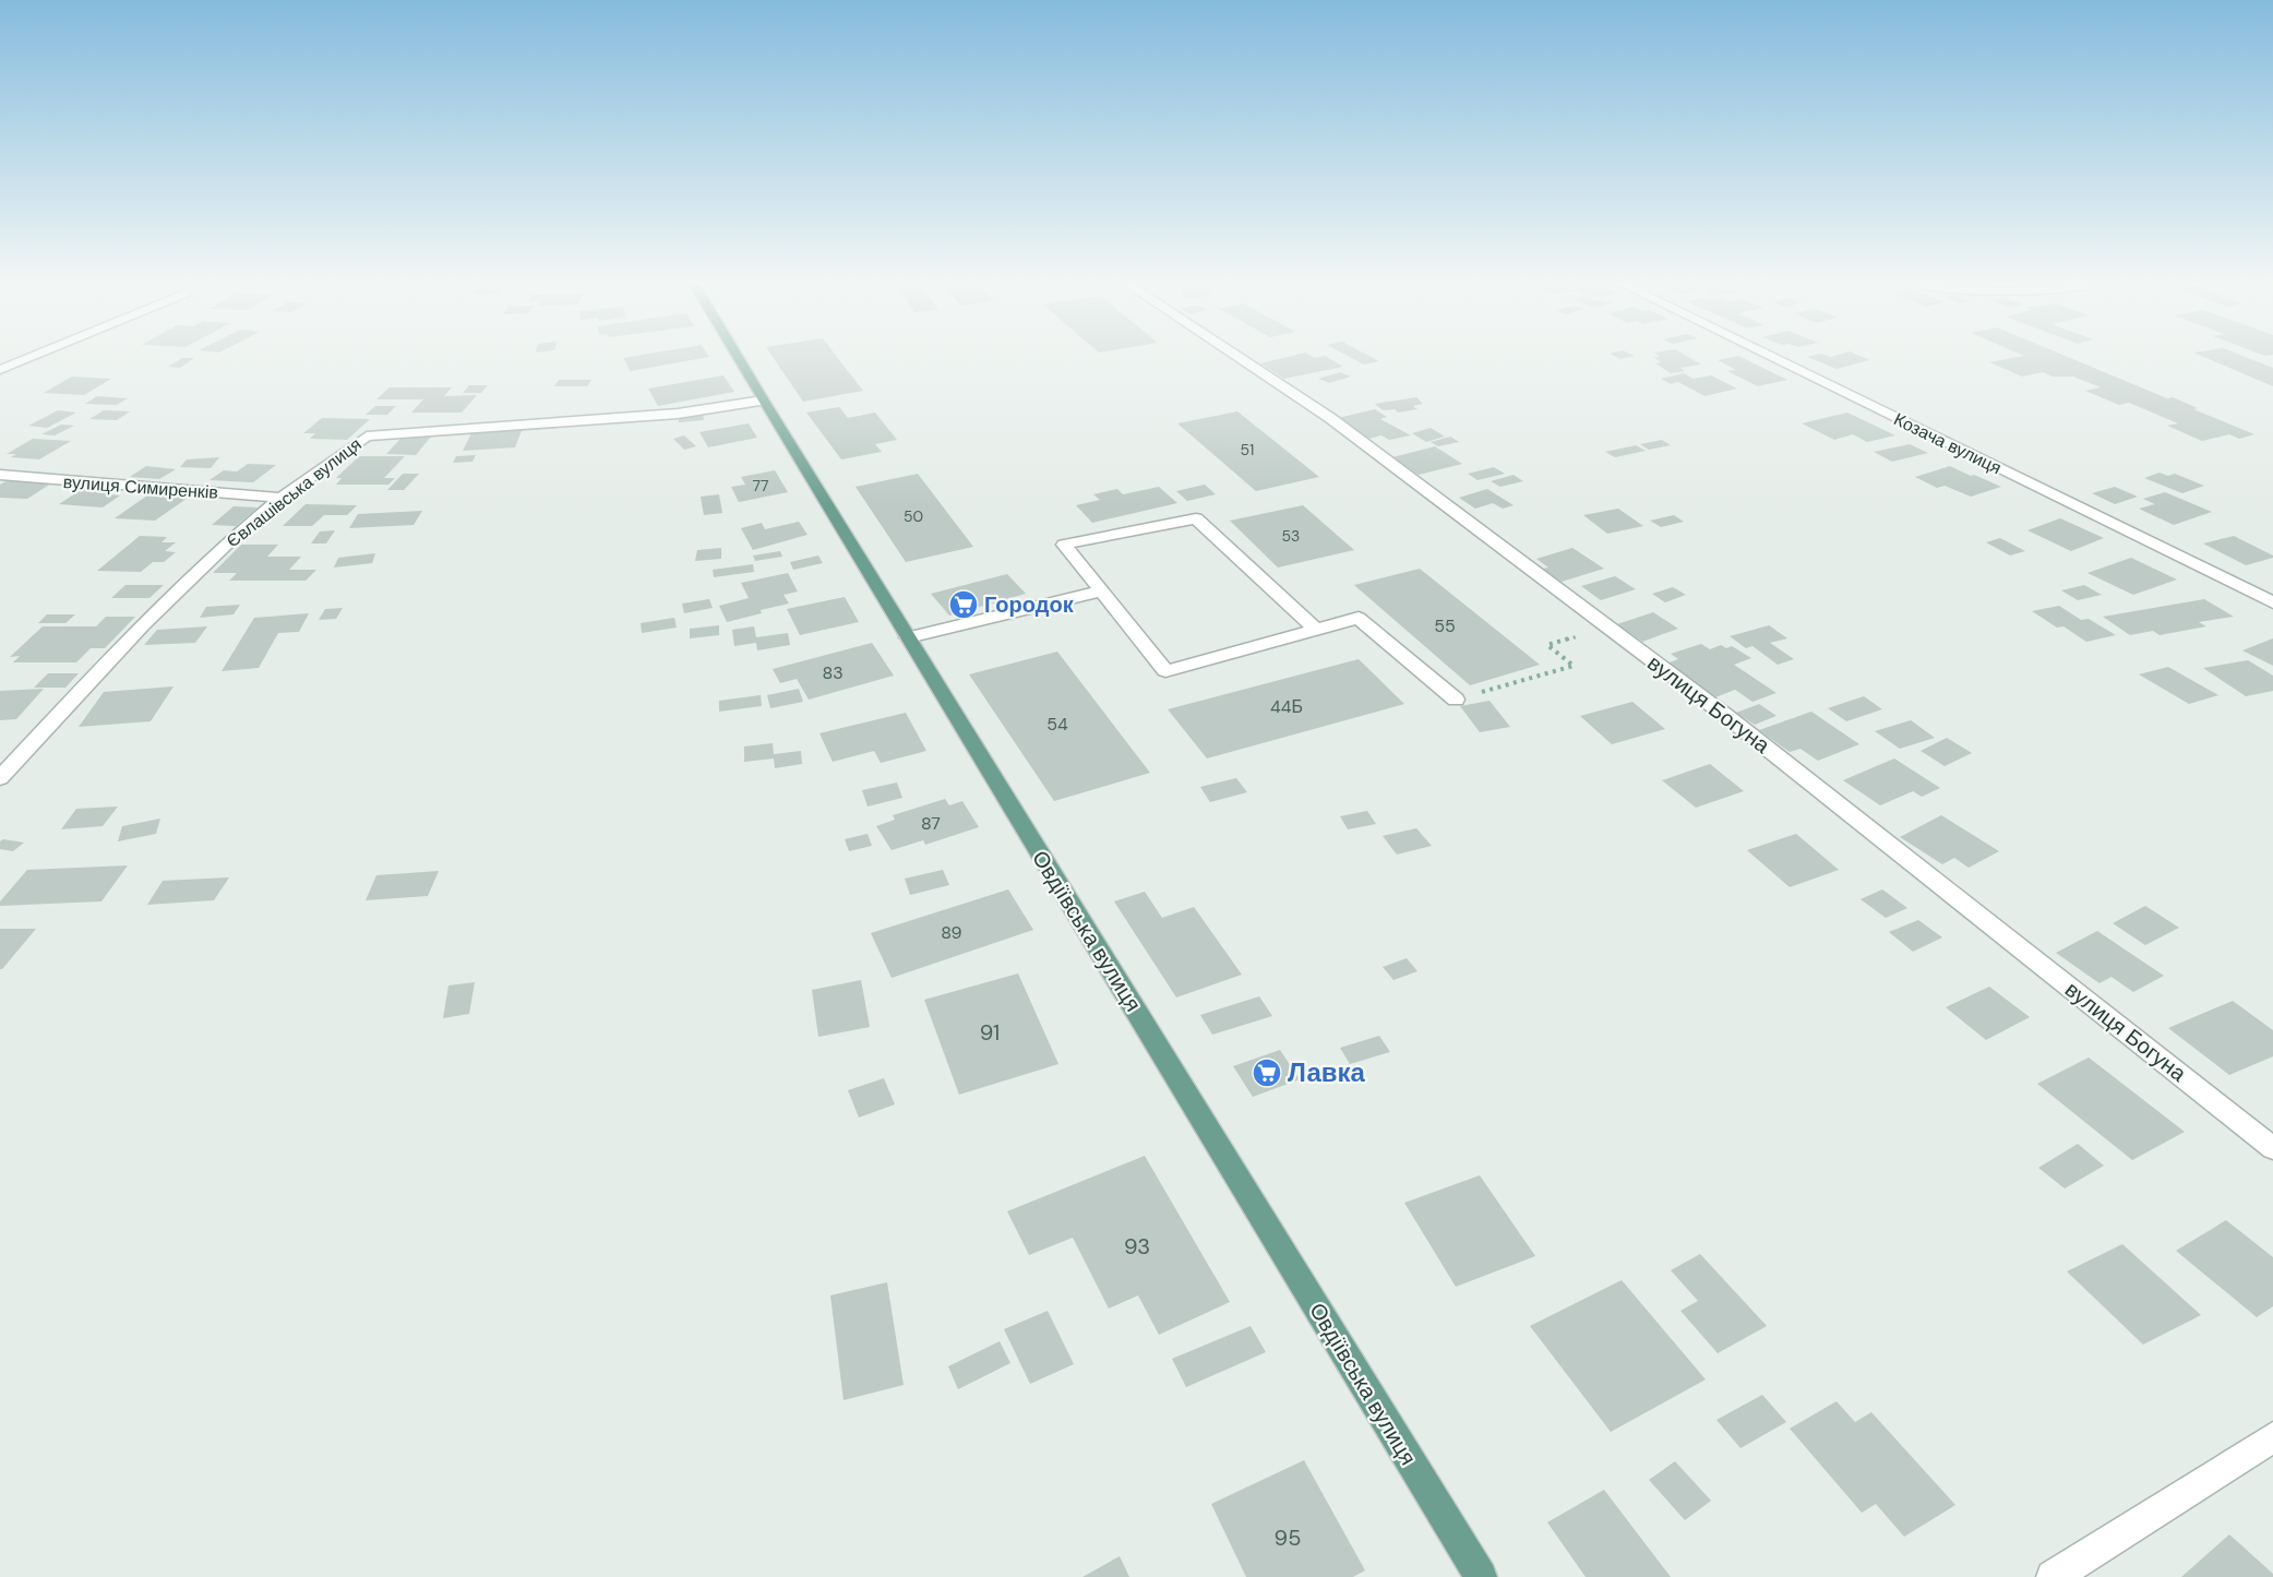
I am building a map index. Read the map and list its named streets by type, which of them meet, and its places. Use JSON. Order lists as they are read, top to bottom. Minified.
{"streets":{"main road":["Овдіївська вулиця"],"street":["Козача вулиця","вулиця Симиренків","Євлашівська вулиця","вулиця Богуна"]},"crossings":[["вулиця Симиренків","Євлашівська вулиця"],["Євлашівська вулиця","Овдіївська вулиця"]],"places":{"supermarket":["Городок","Лавка"]},"house_numbers":["51","77","50","53","55","83","44Б","54","87","89","91","93","95"]}
